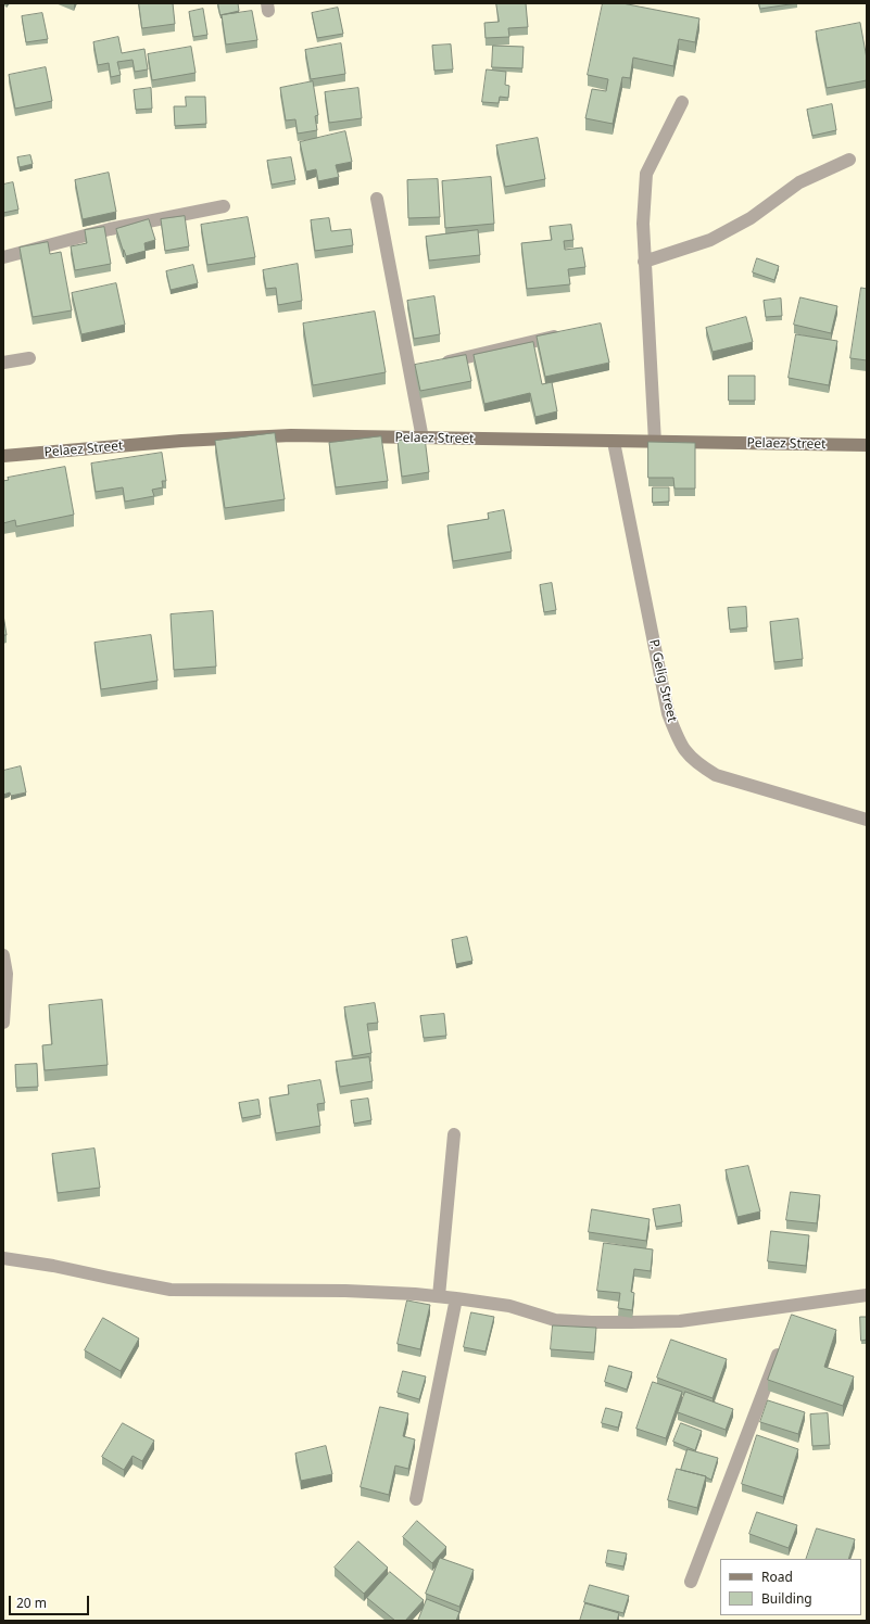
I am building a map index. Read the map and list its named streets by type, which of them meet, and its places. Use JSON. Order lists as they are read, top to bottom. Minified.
{"streets":{"street":["Pelaez Street","P. Gelig Street"]},"crossings":[["Pelaez Street","P. Gelig Street"]],"legend":["Road","Building"],"scale_bar":"20 m"}
